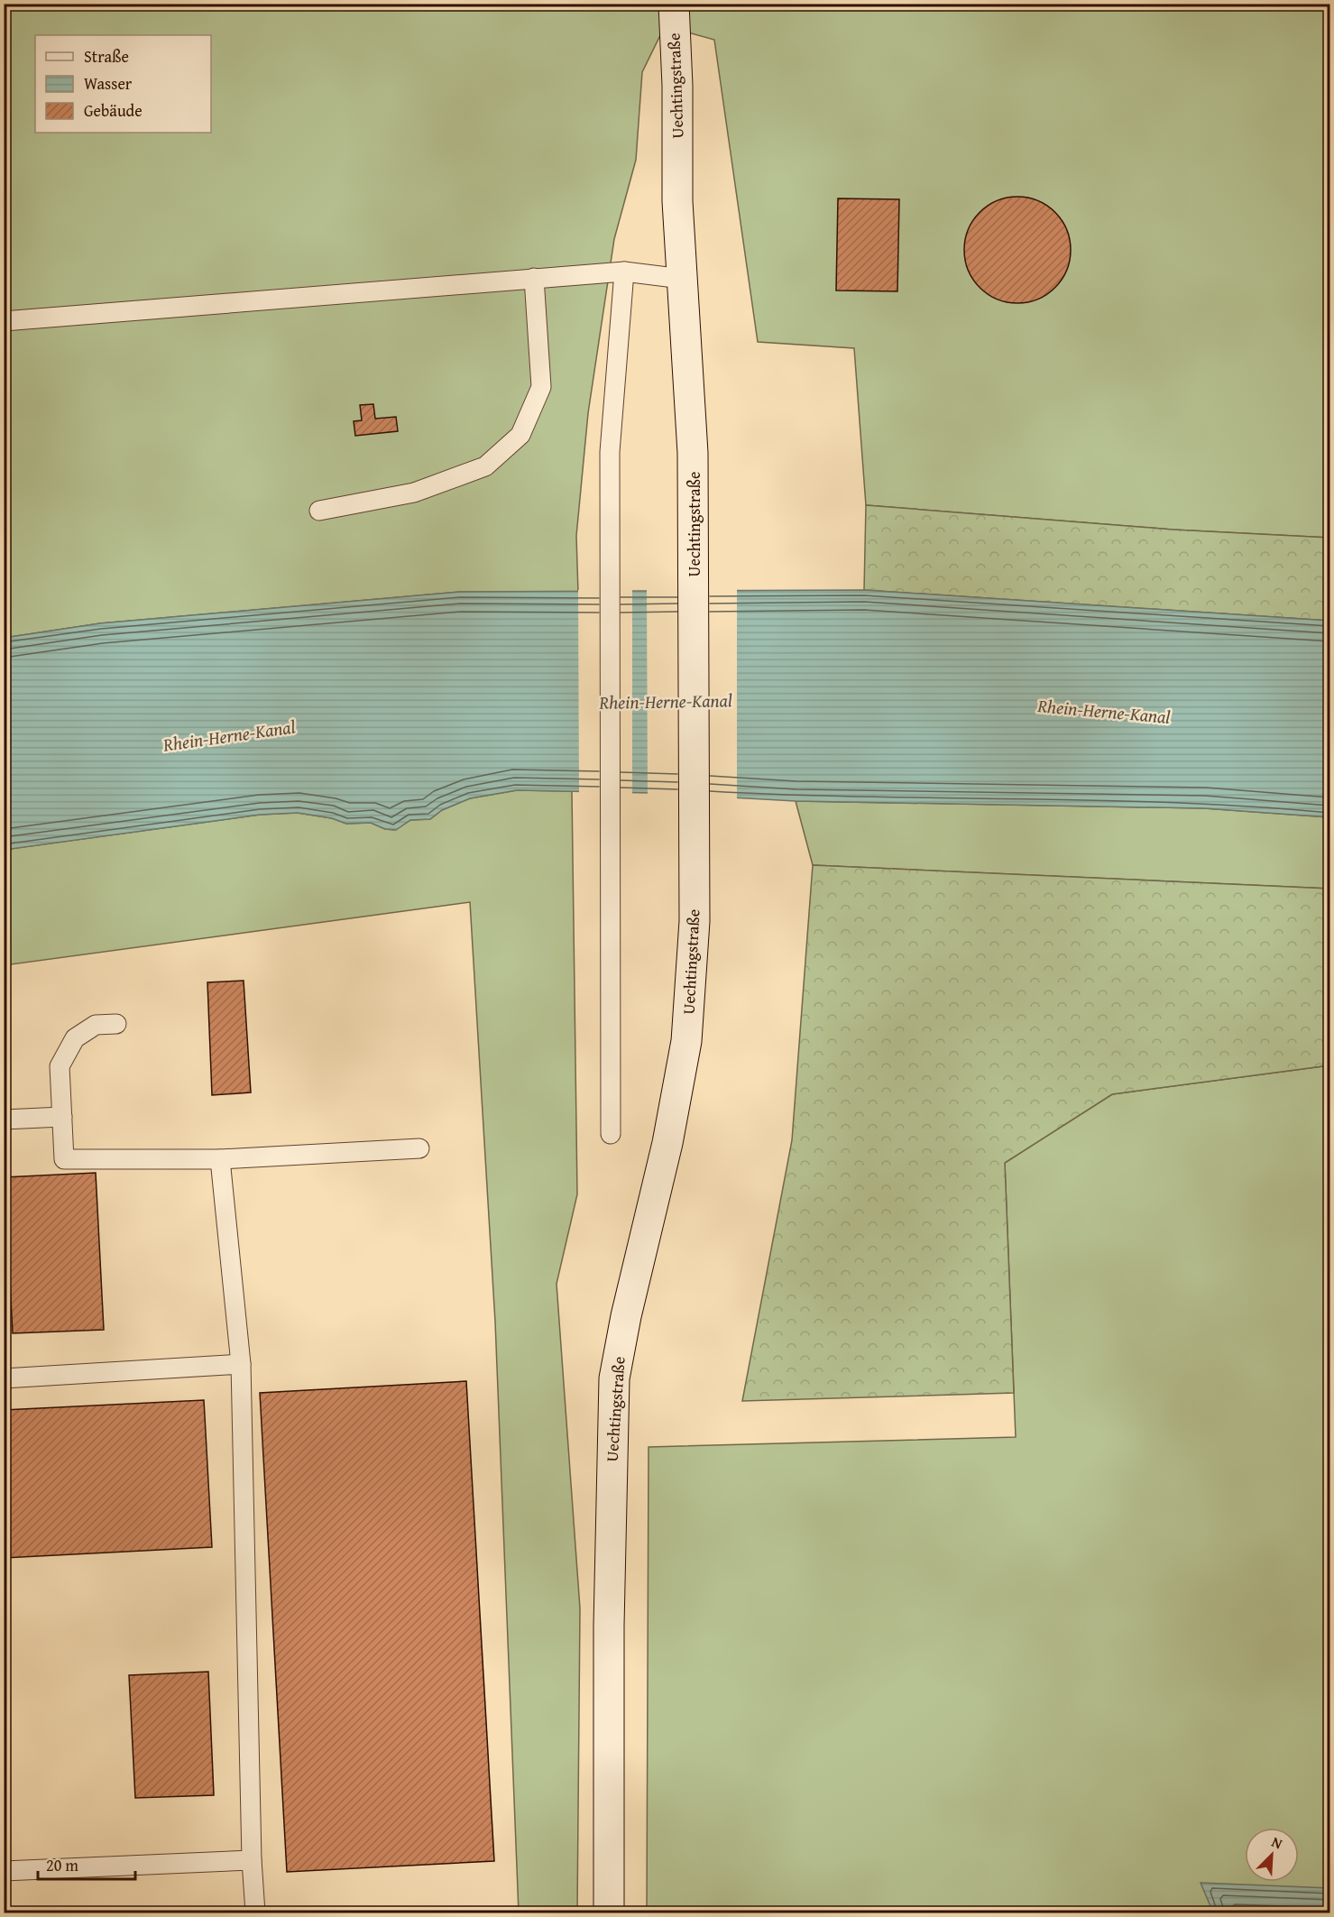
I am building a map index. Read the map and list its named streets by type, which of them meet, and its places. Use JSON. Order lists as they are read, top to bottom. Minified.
{"streets":{"main road":["Uechtingstraße"]},"water":["Rhein-Herne-Kanal"],"legend":["Straße","Wasser","Gebäude"],"scale_bar":"20 m","north":"top right"}
